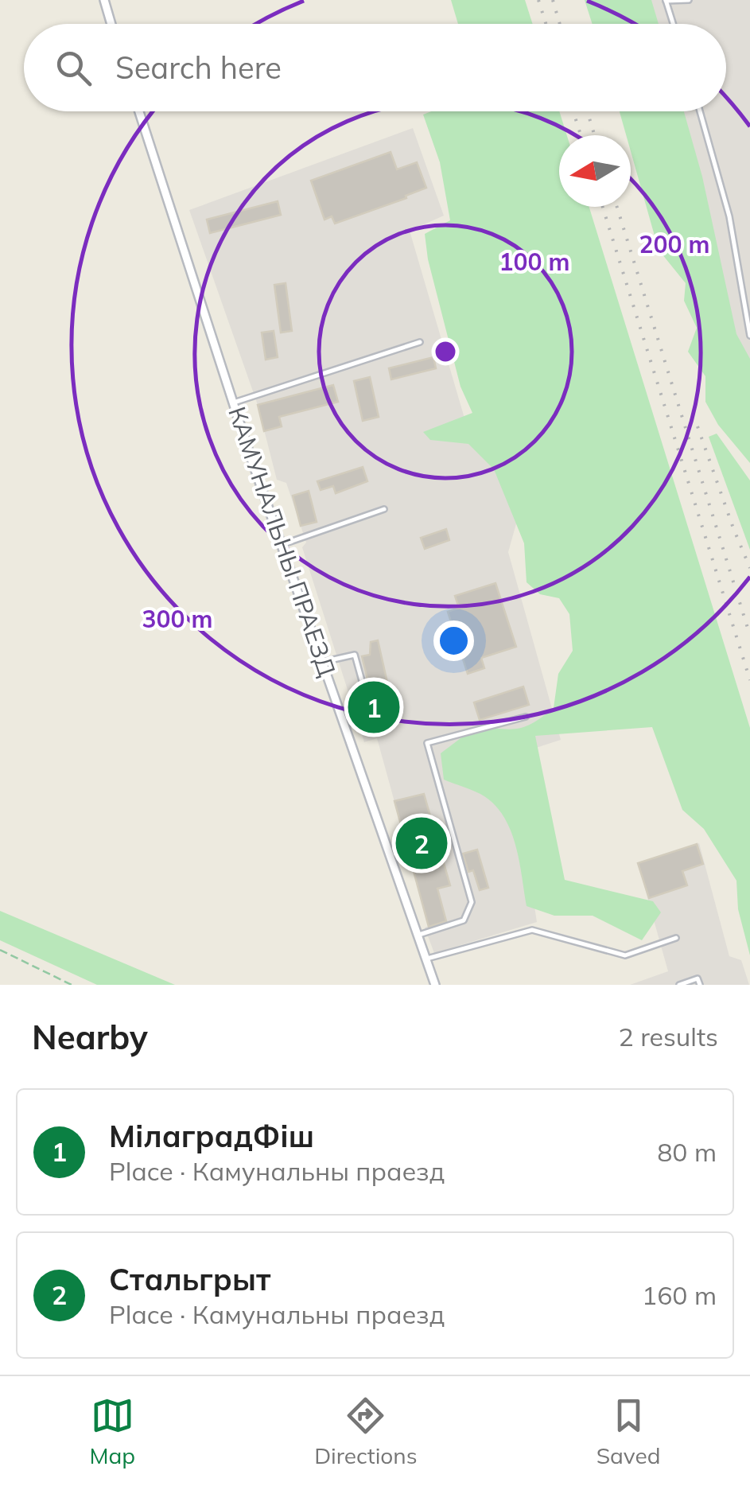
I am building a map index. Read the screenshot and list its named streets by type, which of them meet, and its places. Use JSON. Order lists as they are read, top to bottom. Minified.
{"streets":{"street":["КАМУНАЛЬНЫ ПРАЕЗД"]},"north":"left","page":{"search":"Search here","pins":["1","2"],"heading":["Nearby","2 results"],"list":[{"mark":"1","name":"МілаградФіш","note":"Place · Камунальны праезд","value":"80 m"},{"mark":"2","name":"Стальгрыт","note":"Place · Камунальны праезд","value":"160 m"}],"nav":["Map","Directions","Saved"]},"rings":["200 m","100 m","300 m"]}
